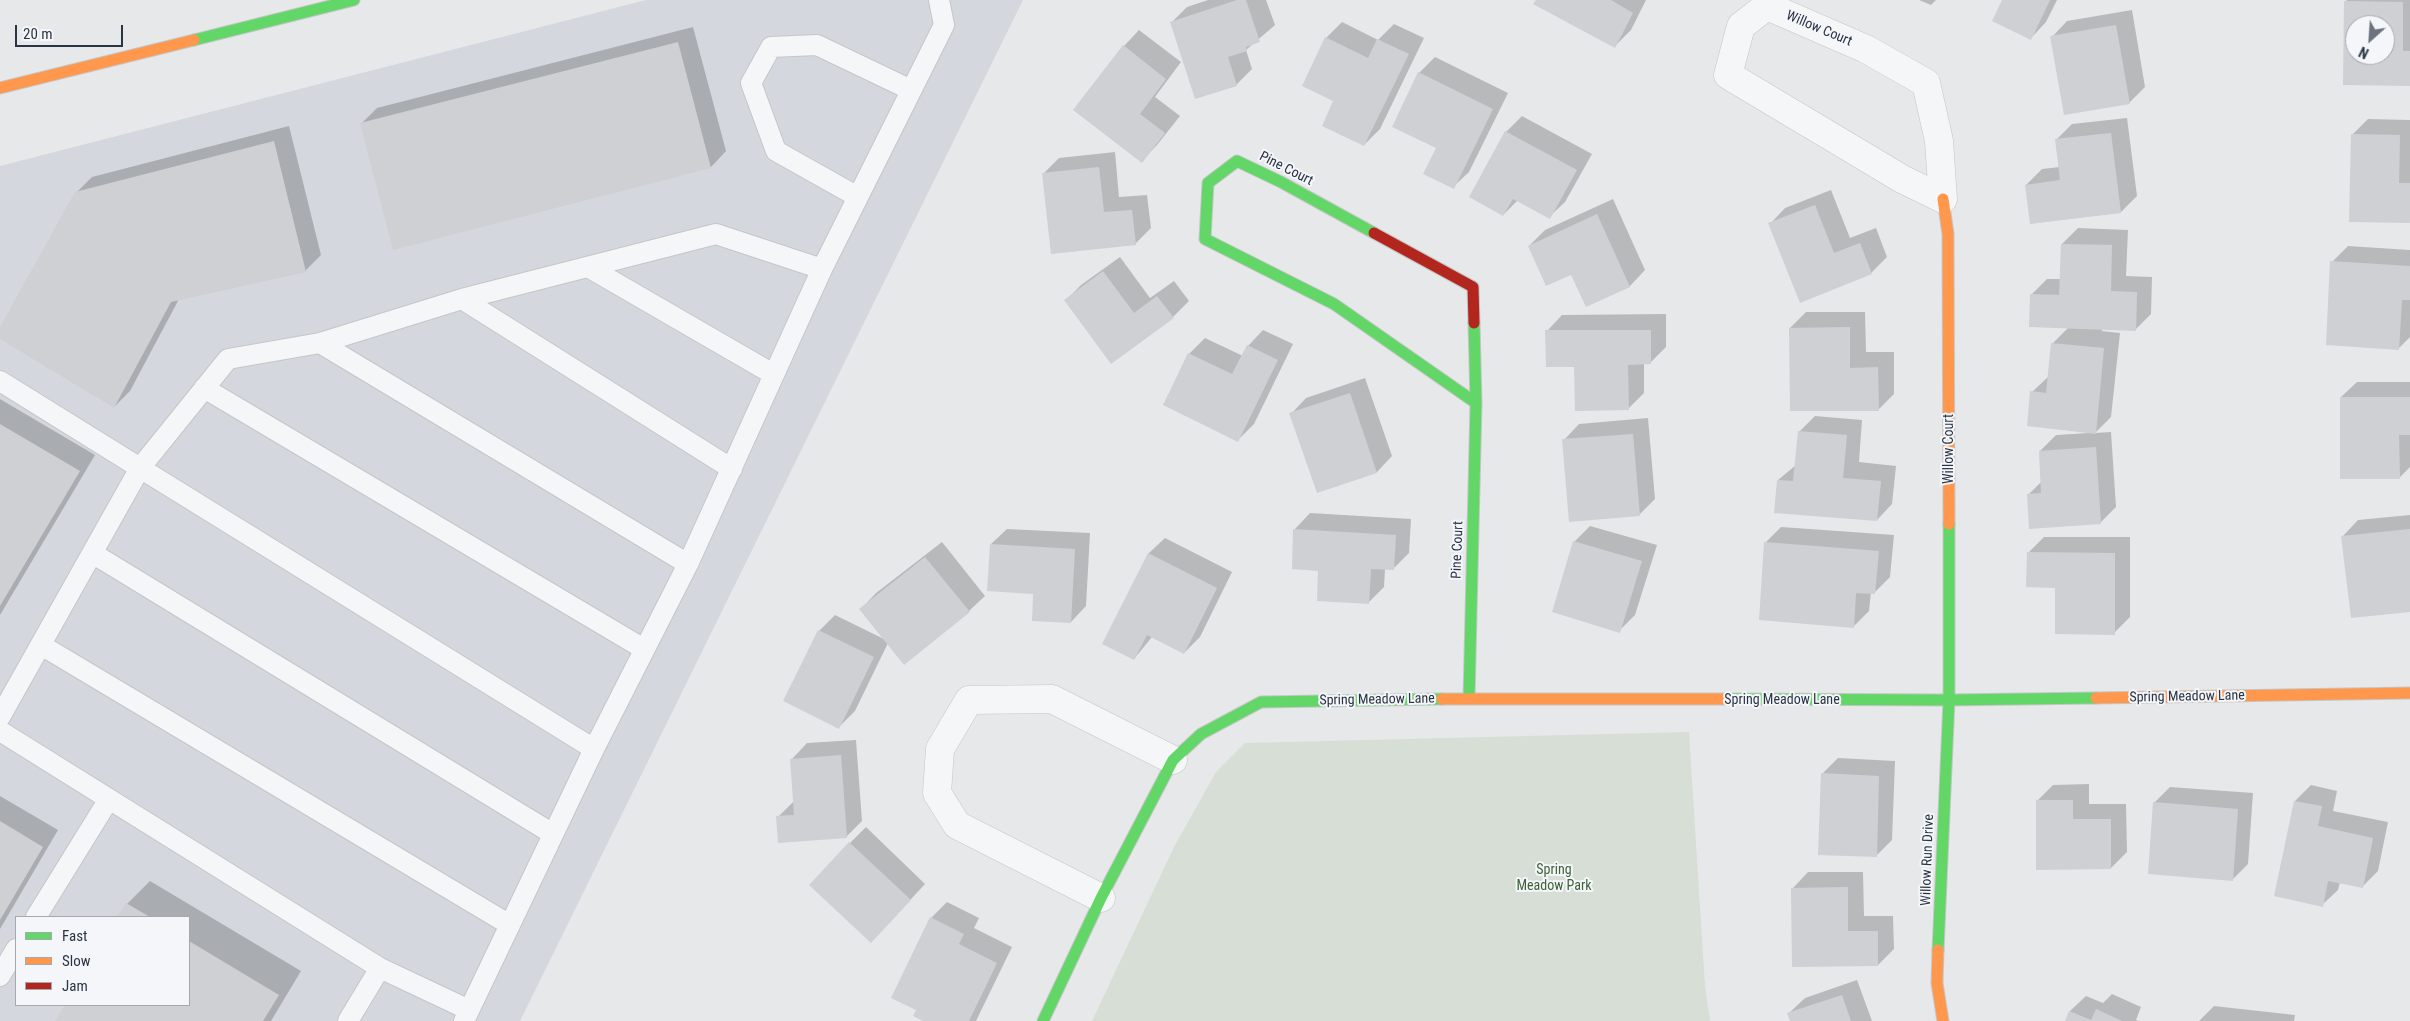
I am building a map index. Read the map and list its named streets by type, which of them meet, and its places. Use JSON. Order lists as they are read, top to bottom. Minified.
{"streets":{"street":["Willow Court","Pine Court","Spring Meadow Lane","Willow Run Drive"]},"crossings":[["Willow Court","Spring Meadow Lane"],["Willow Court","Willow Run Drive"],["Pine Court","Spring Meadow Lane"],["Spring Meadow Lane","Willow Run Drive"]],"parks":["Spring Meadow Park"],"legend":["Fast","Slow","Jam"],"scale_bar":"20 m","north":"bottom left"}
